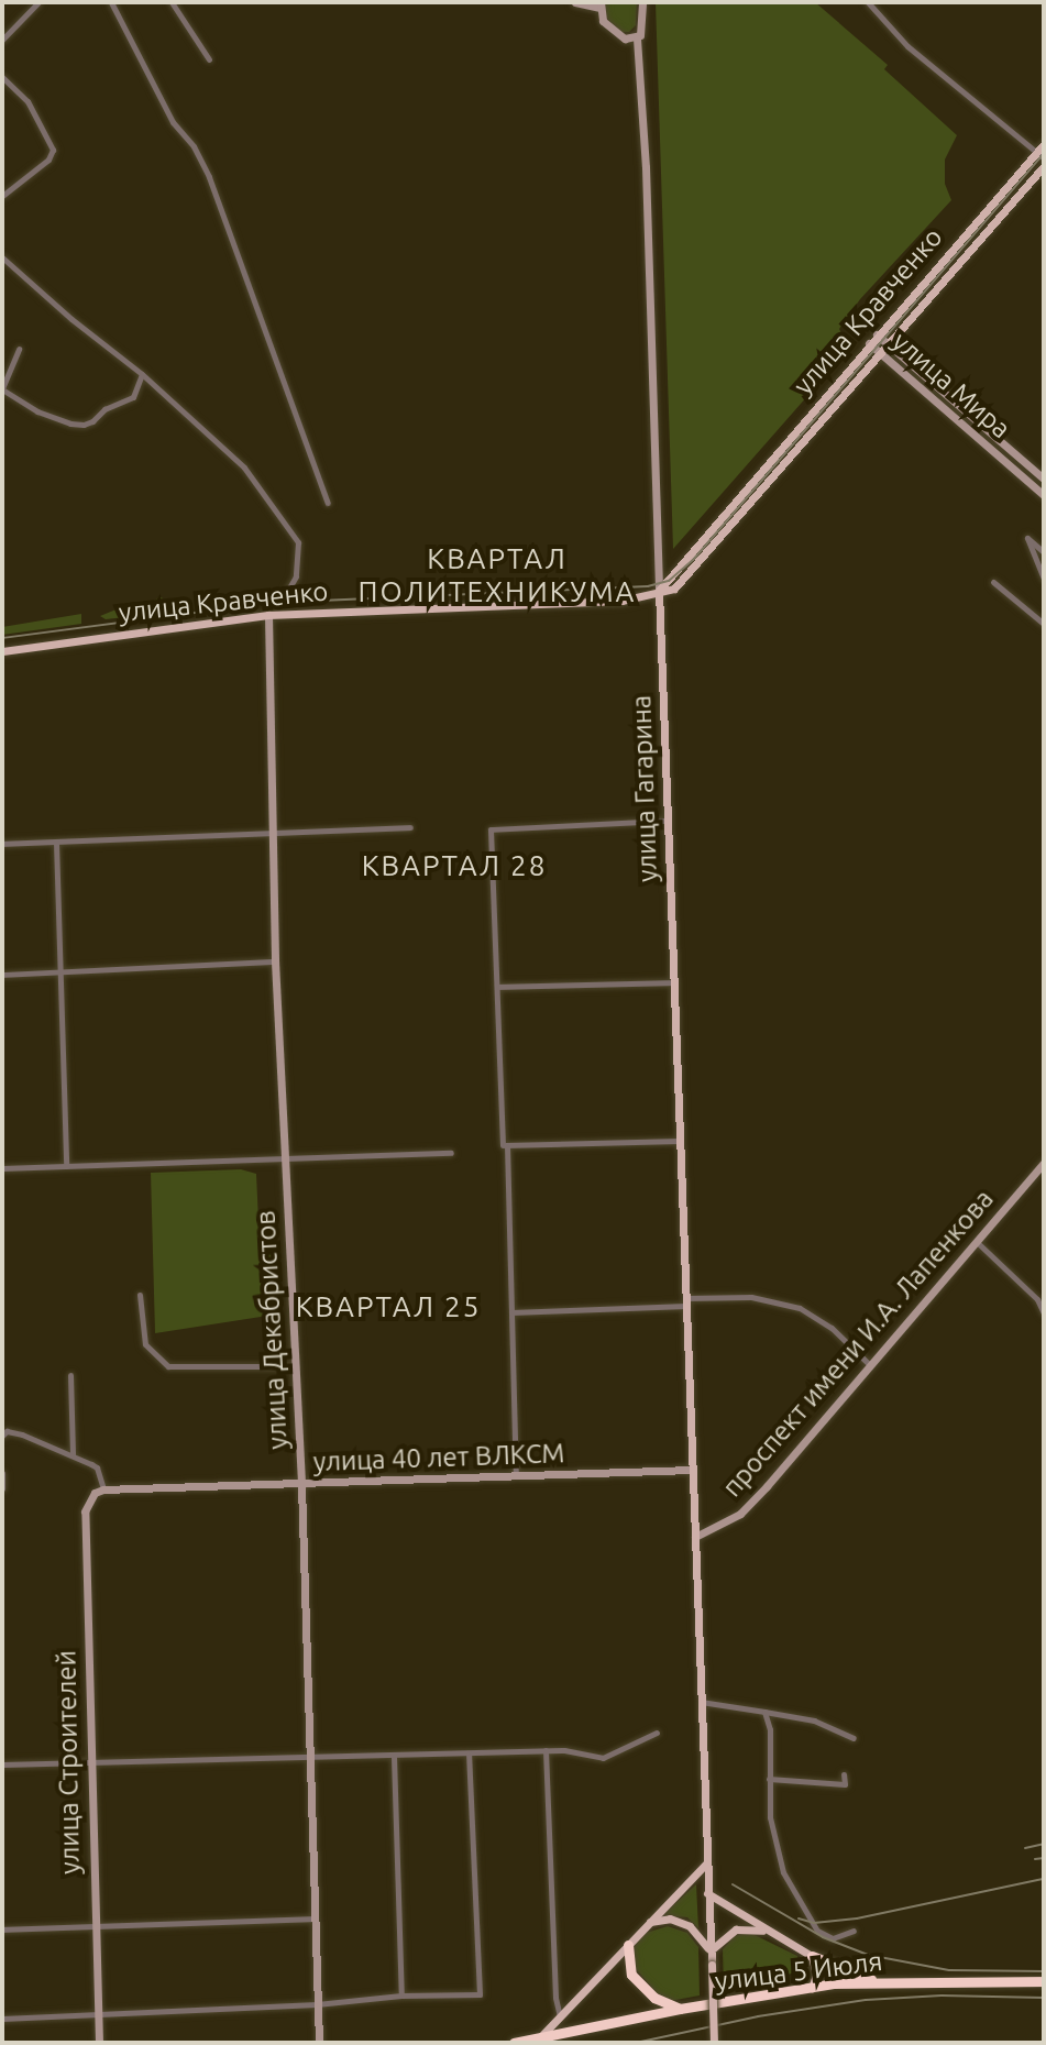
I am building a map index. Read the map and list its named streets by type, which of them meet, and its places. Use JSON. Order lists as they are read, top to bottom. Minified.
{"streets":{"highway":["улица 5 Июля"],"main road":["улица Кравченко","улица Мира","улица Гагарина","улица Декабристов","проспект имени И.А. Лапенкова","улица 40 лет ВЛКСМ","улица Строителей"]},"crossings":[["улица Кравченко","улица Мира"],["улица Кравченко","улица Гагарина"],["улица Кравченко","улица Декабристов"],["улица Гагарина","проспект имени И.А. Лапенкова"],["улица Гагарина","улица 40 лет ВЛКСМ"],["улица Декабристов","улица 40 лет ВЛКСМ"],["улица 40 лет ВЛКСМ","улица Строителей"]],"districts":["КВАРТАЛ ПОЛИТЕХНИКУМА","КВАРТАЛ 28","КВАРТАЛ 25"]}
